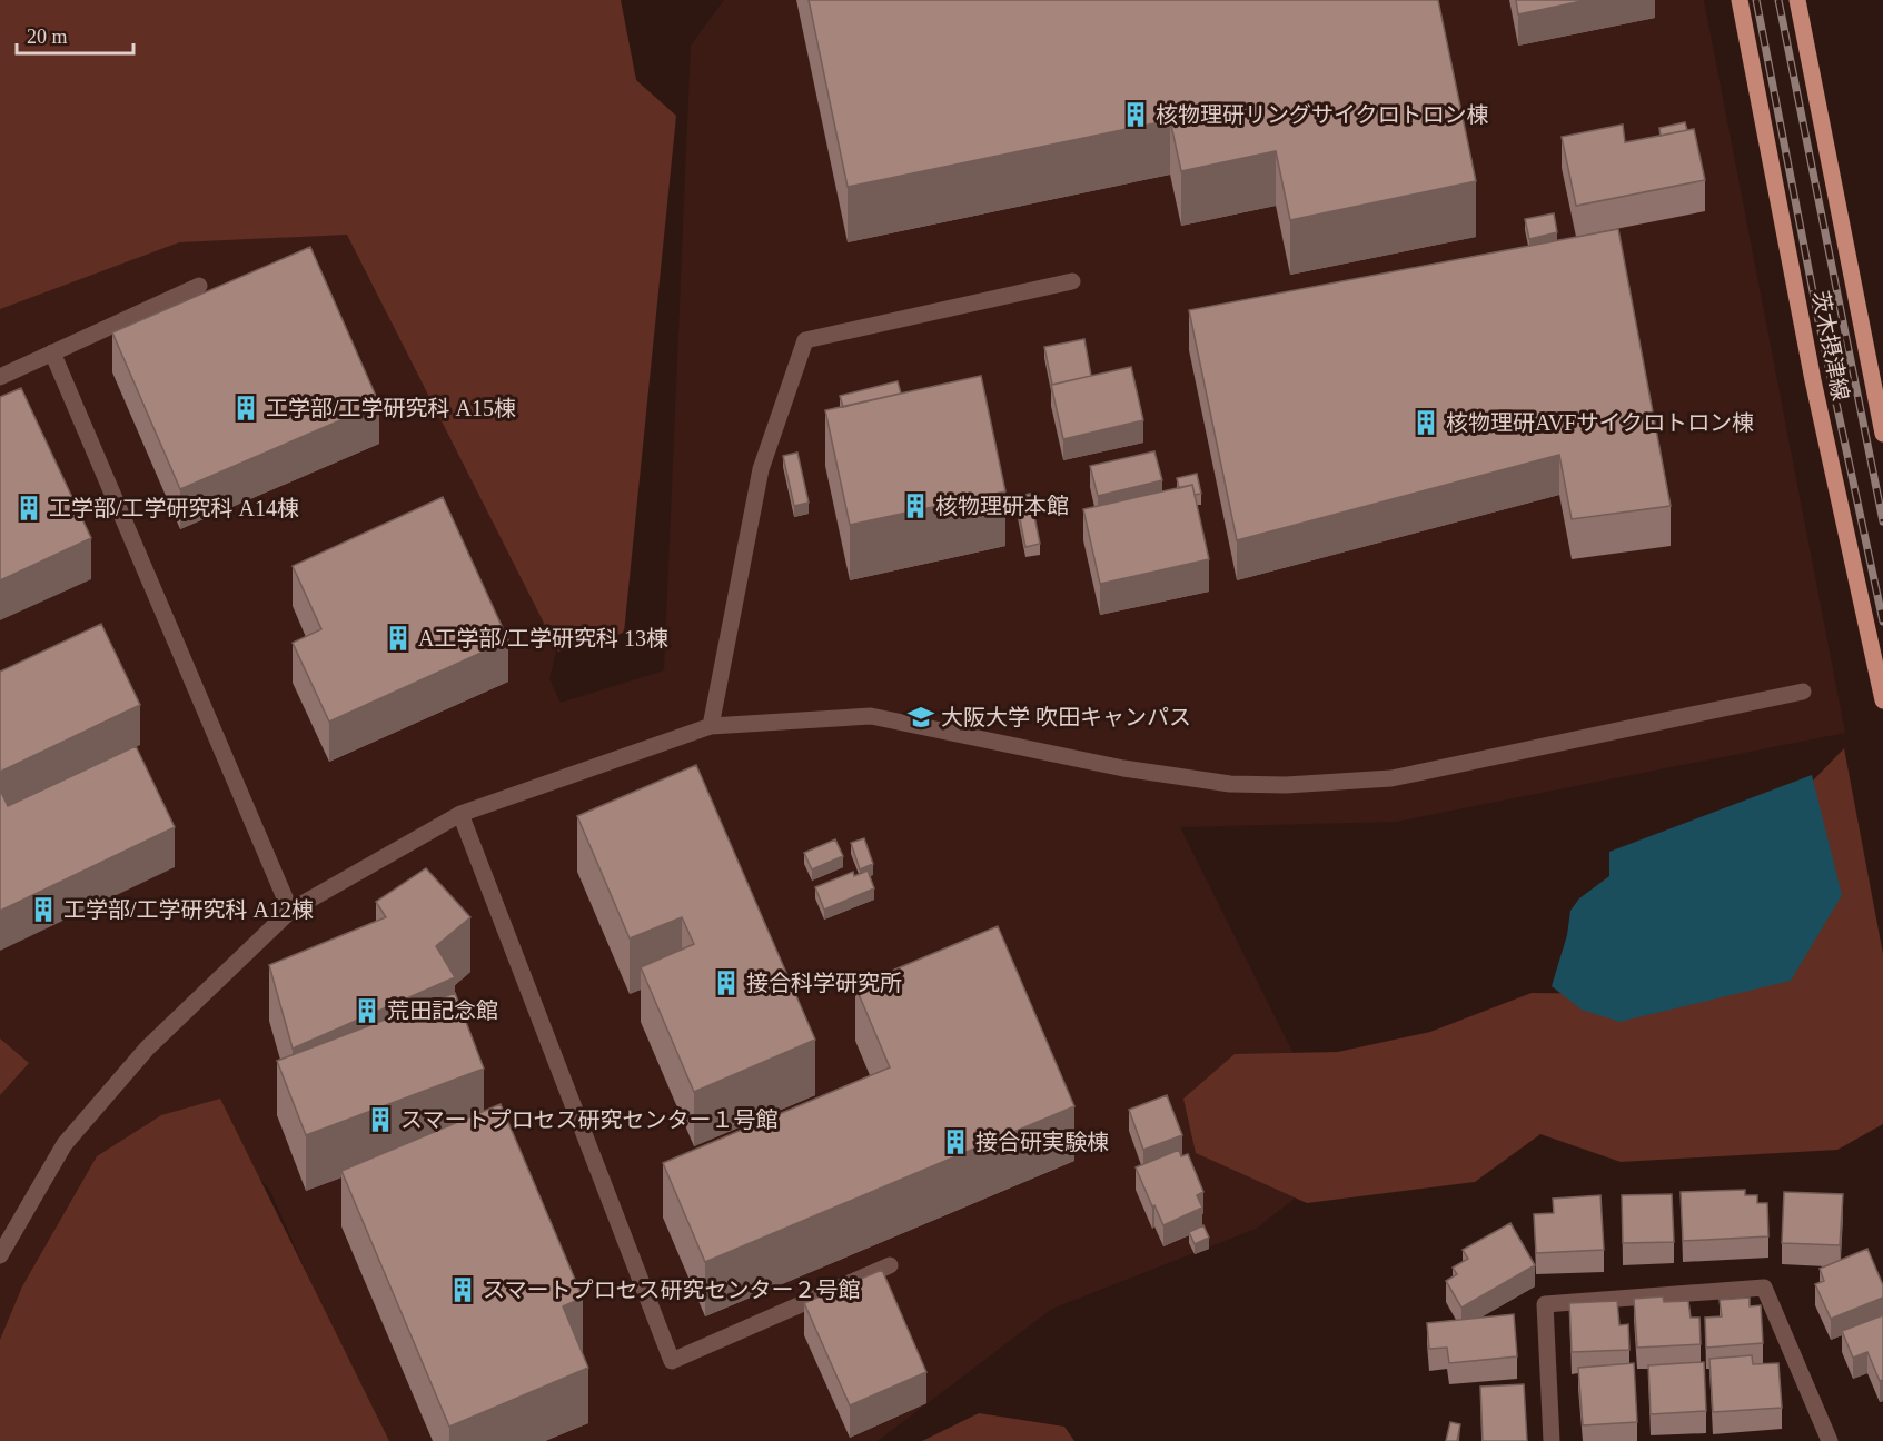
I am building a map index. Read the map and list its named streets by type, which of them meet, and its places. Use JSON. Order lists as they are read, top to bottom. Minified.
{"streets":{"main road":["茨木摂津線"]},"places":{"building":["核物理研リングサイクロトロン棟","工学部/工学研究科 A15棟","核物理研AVFサイクロトロン棟","核物理研本館","工学部/工学研究科 A14棟","A工学部/工学研究科 13棟","工学部/工学研究科 A12棟","接合科学研究所","荒田記念館","スマートプロセス研究センター１号館","接合研実験棟","スマートプロセス研究センター２号館"],"school or university":["大阪大学 吹田キャンパス"]},"scale_bar":"20 m"}
